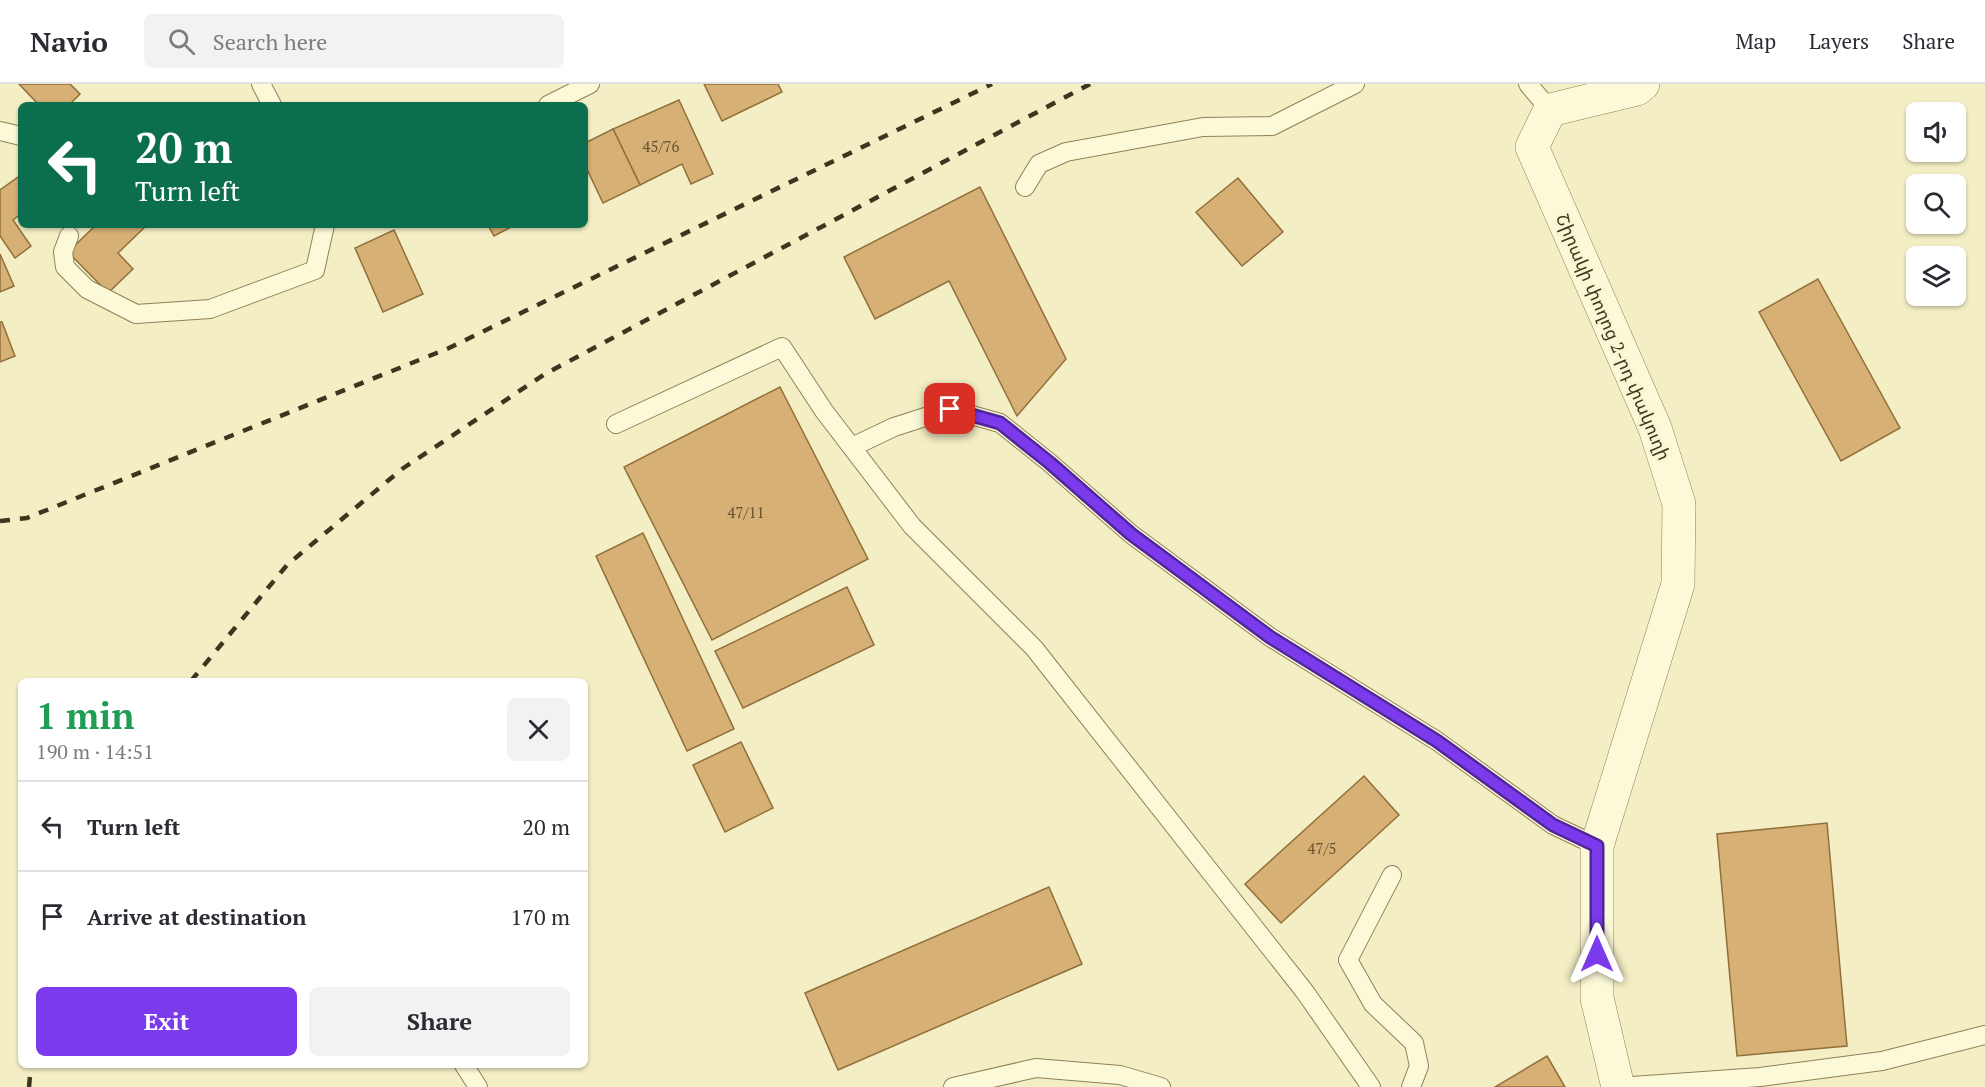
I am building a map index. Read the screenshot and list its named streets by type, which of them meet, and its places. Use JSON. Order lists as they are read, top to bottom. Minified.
{"streets":{"street":["Շիրակի փողոց 2-րդ փակուղի"]},"house_numbers":["45/76","47/11","47/5"],"page":{"header":"Navio","search":"Search here","nav":["Map","Layers","Share"],"turn":["20 m","Turn left"],"heading":["1 min","190 m · 14:51"],"list":[{"name":"Turn left","value":"20 m"},{"name":"Arrive at destination","value":"170 m"}],"buttons":["Exit","Share"]}}
